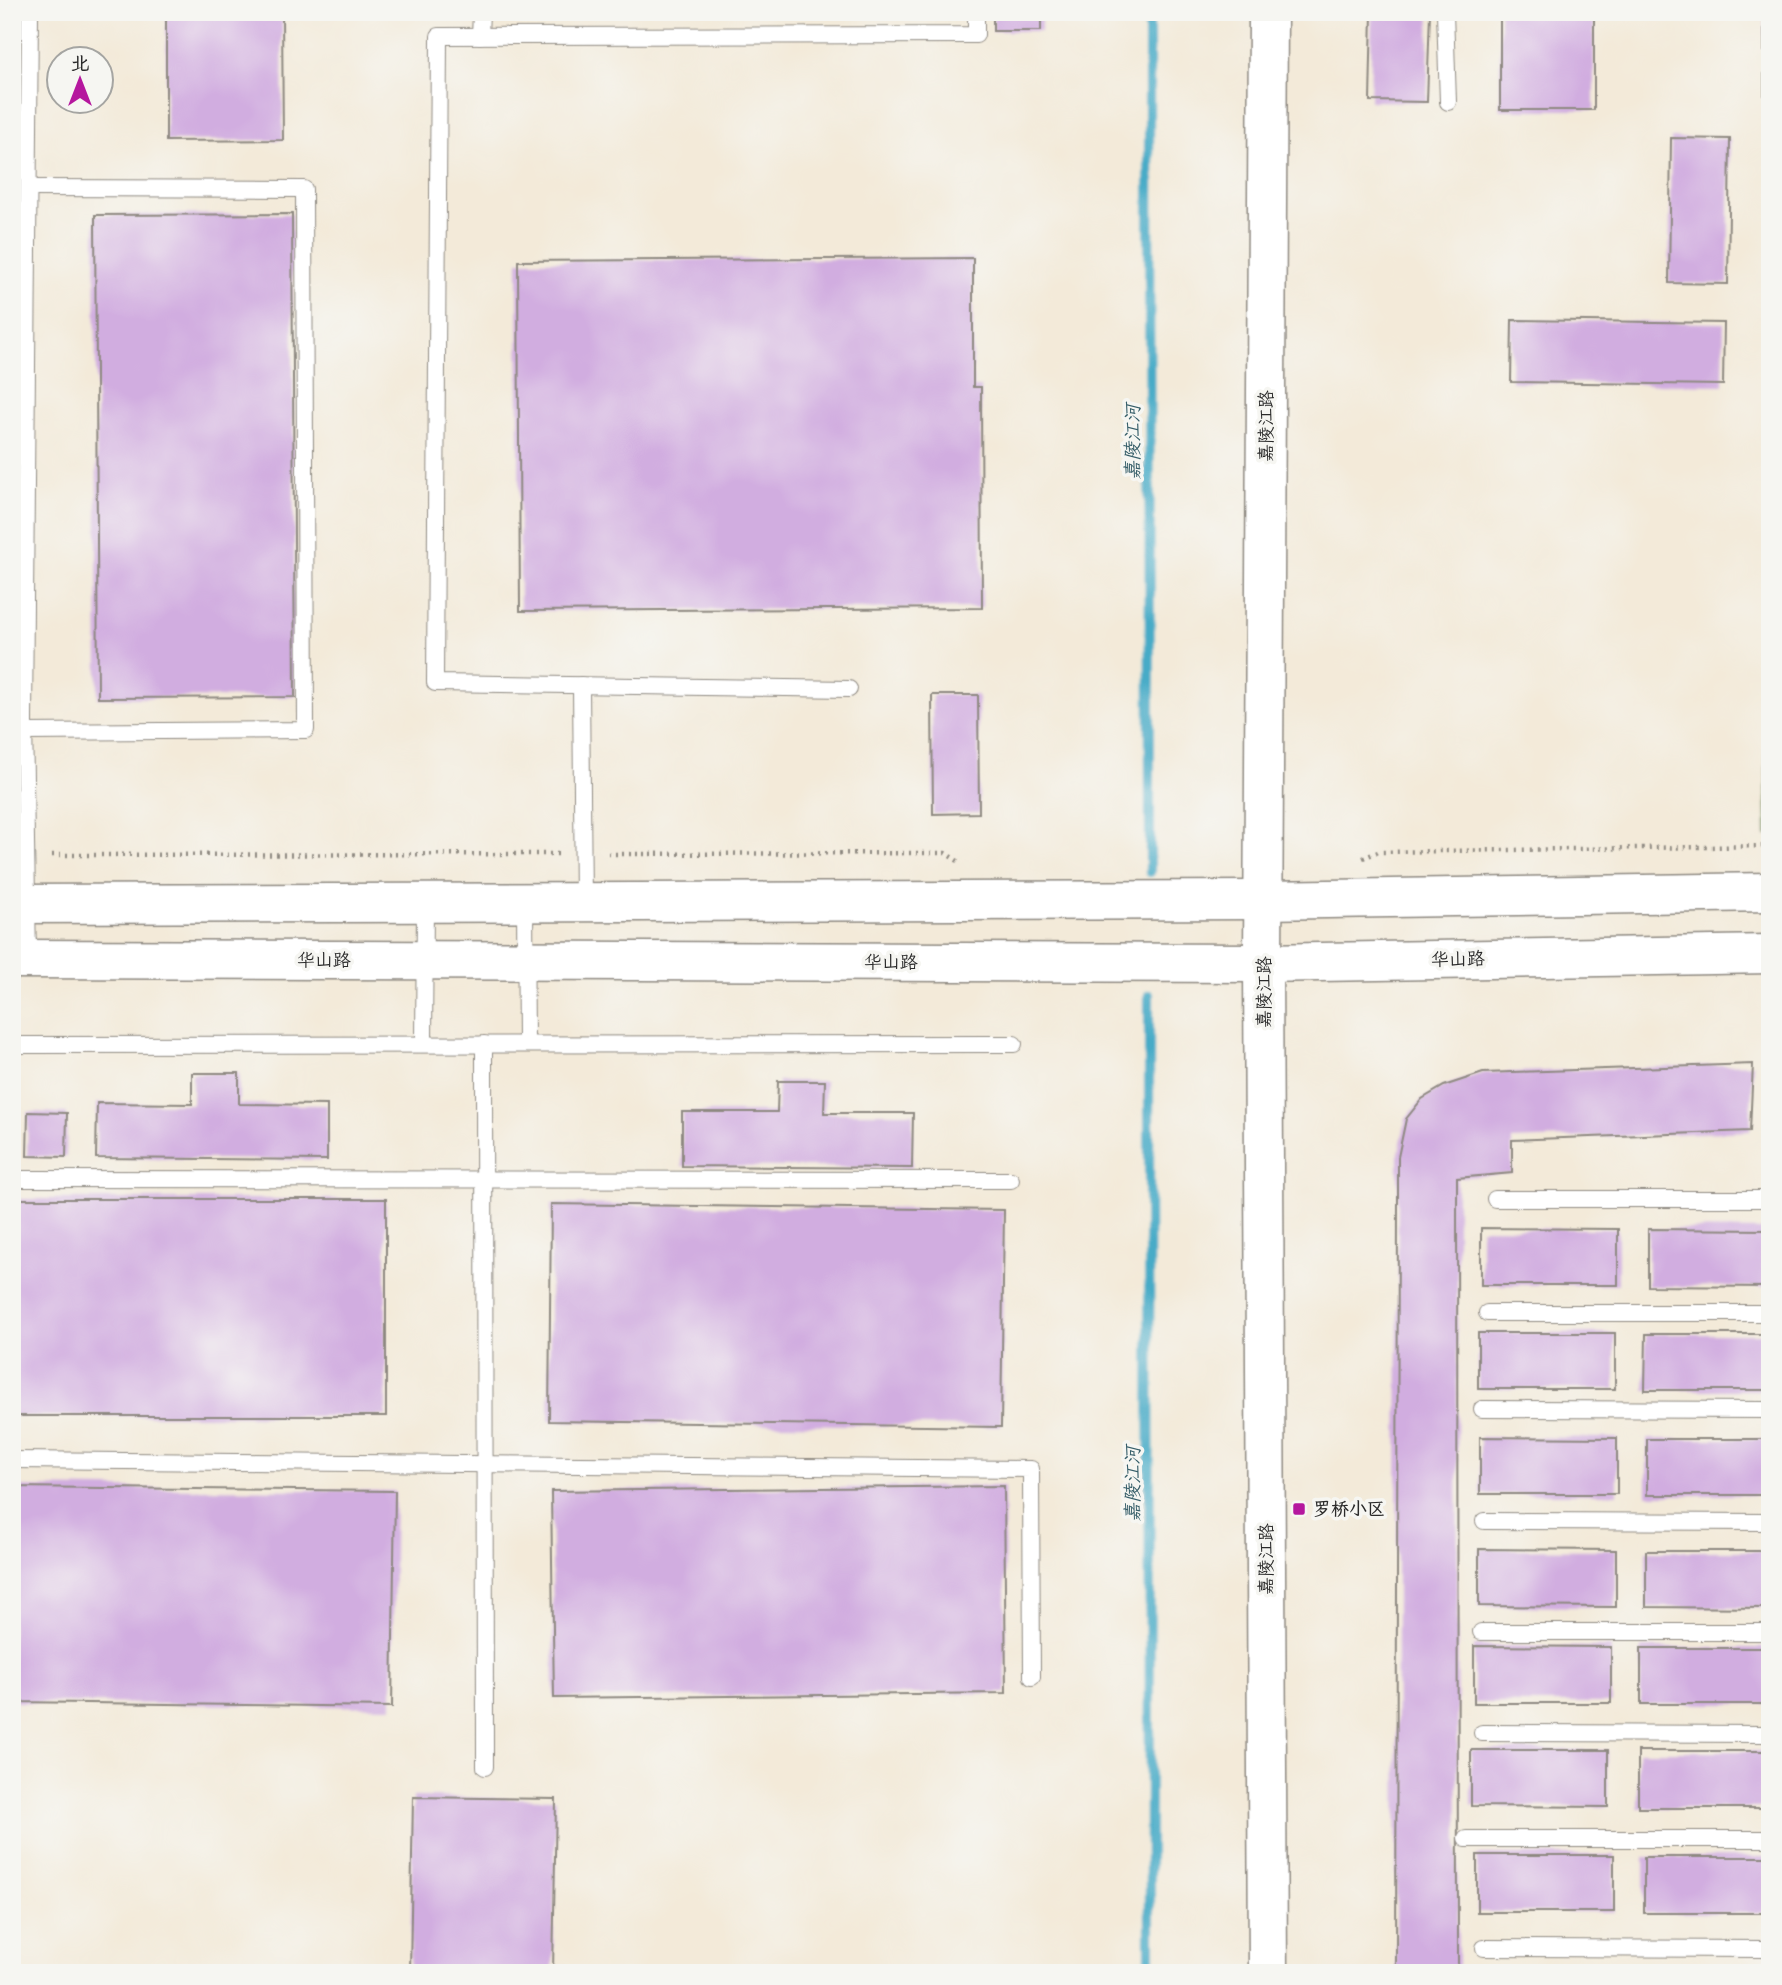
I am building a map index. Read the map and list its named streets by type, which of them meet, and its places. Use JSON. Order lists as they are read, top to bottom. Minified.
{"streets":{"street":["嘉陵江路","华山路"]},"crossings":[["嘉陵江路","华山路"]],"water":["嘉陵江河"],"places":{"transit":["罗桥小区"]},"north":"top"}
